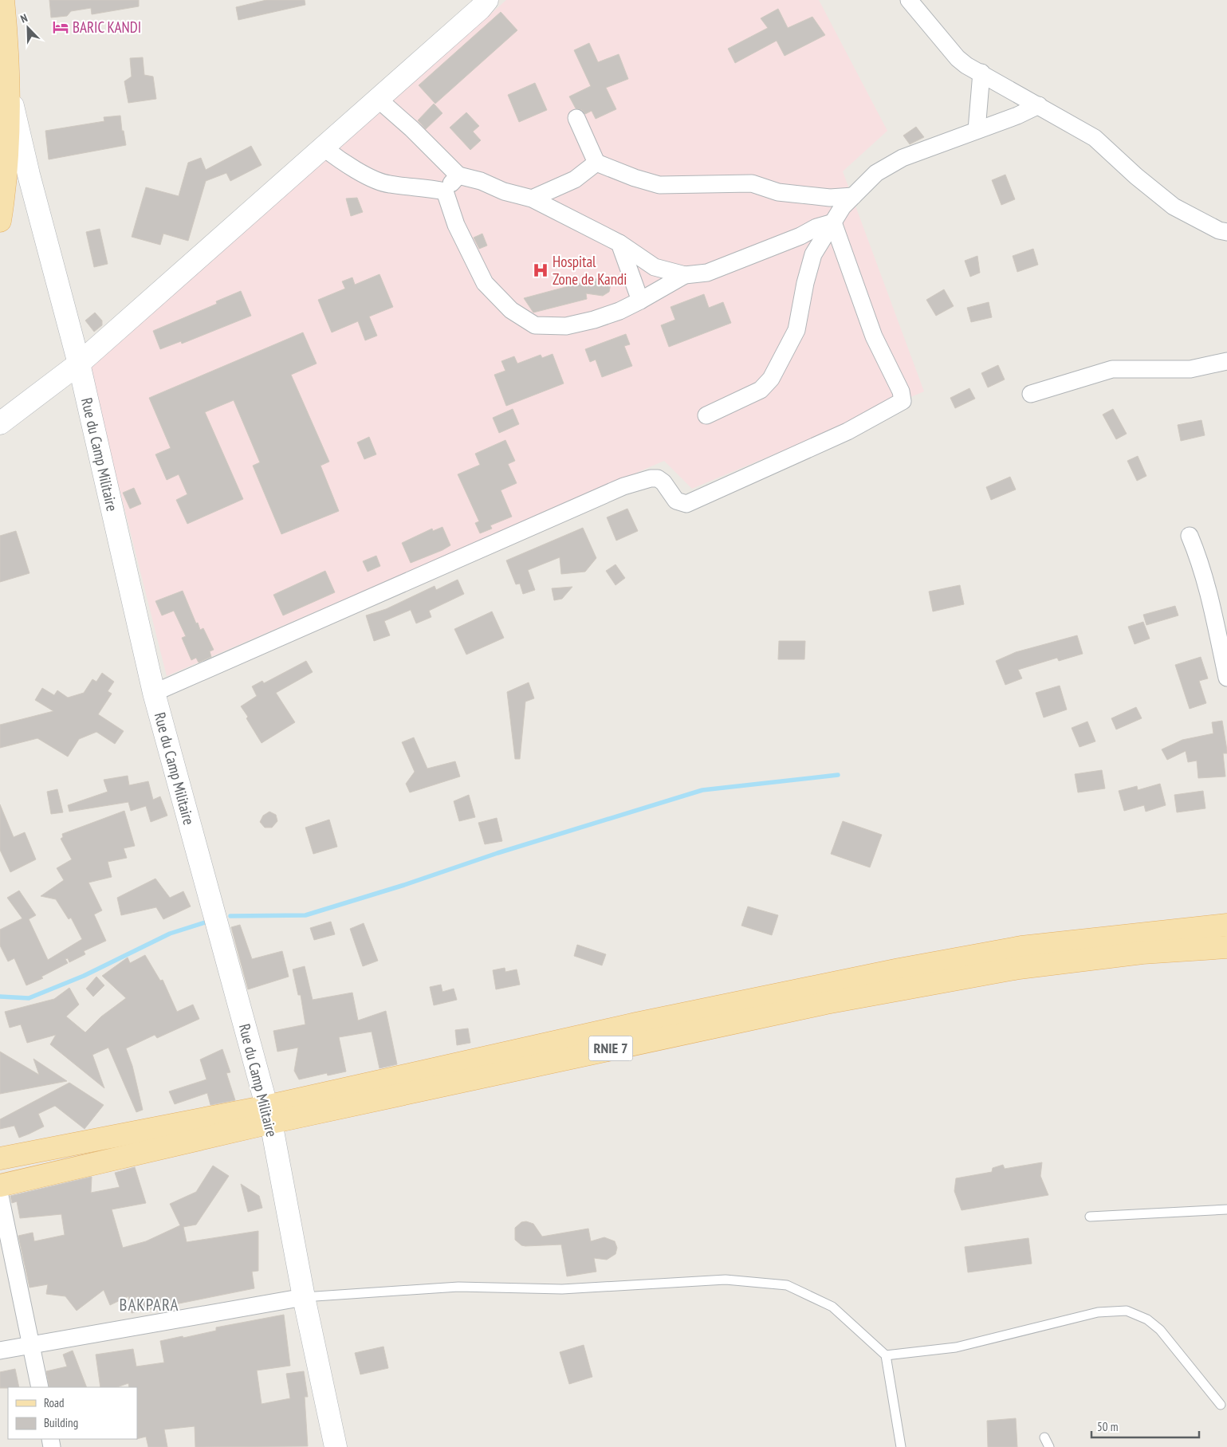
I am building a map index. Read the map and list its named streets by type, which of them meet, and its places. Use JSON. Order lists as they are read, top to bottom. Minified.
{"streets":{"main road":["RNIE 7"],"street":["Rue du Camp Militaire"]},"crossings":[["Rue du Camp Militaire","RNIE 7"]],"districts":["BAKPARA"],"places":{"hotel":["BARIC KANDI"],"hospital":["Hospital Zone de Kandi"]},"legend":["Road","Building"],"scale_bar":"50 m","north":"top left"}
